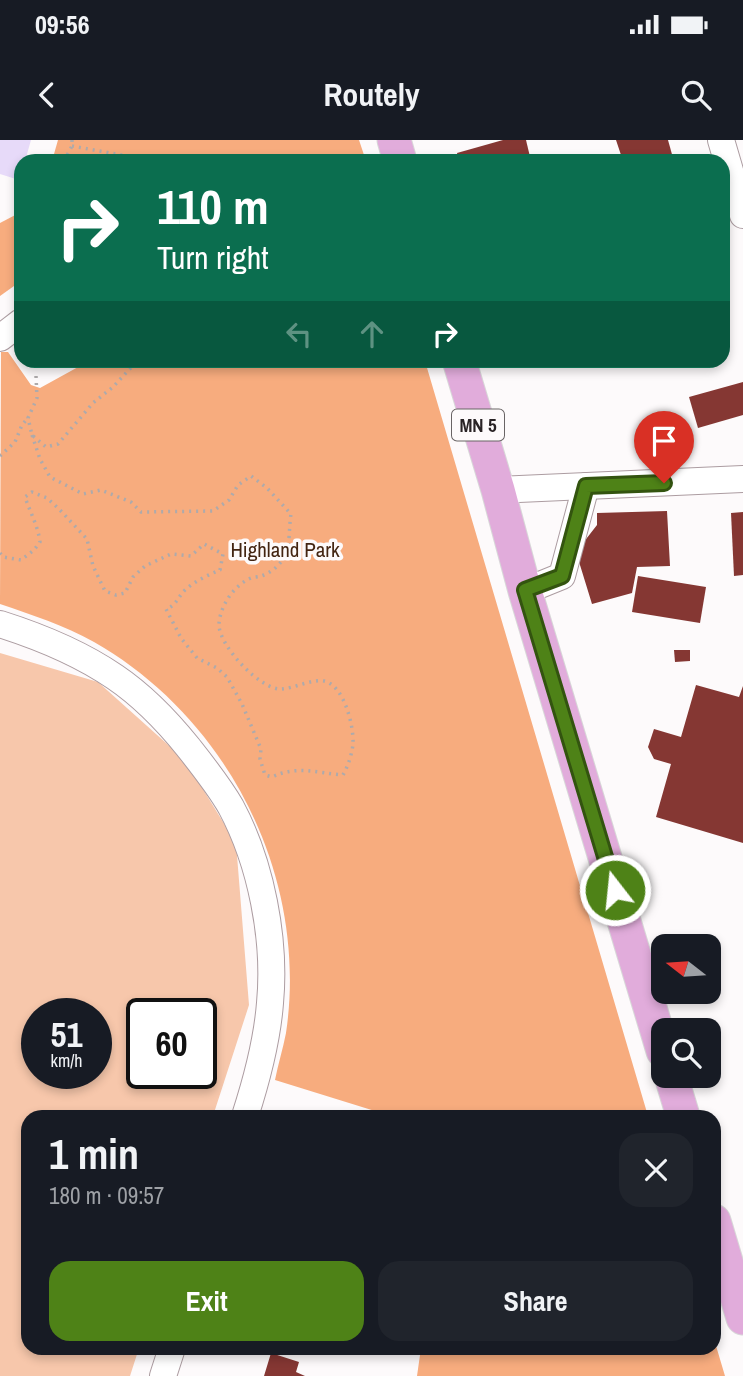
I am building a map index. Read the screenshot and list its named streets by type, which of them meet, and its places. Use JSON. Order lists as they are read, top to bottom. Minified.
{"streets":{"main road":["MN 5"]},"parks":["Highland Park"],"north":"left","page":{"status":"09:56","header":"Routely","turn":["110 m","Turn right"],"speed":"51 km/h","limit":"60","heading":["1 min","180 m · 09:57"],"buttons":["Exit","Share"]}}
